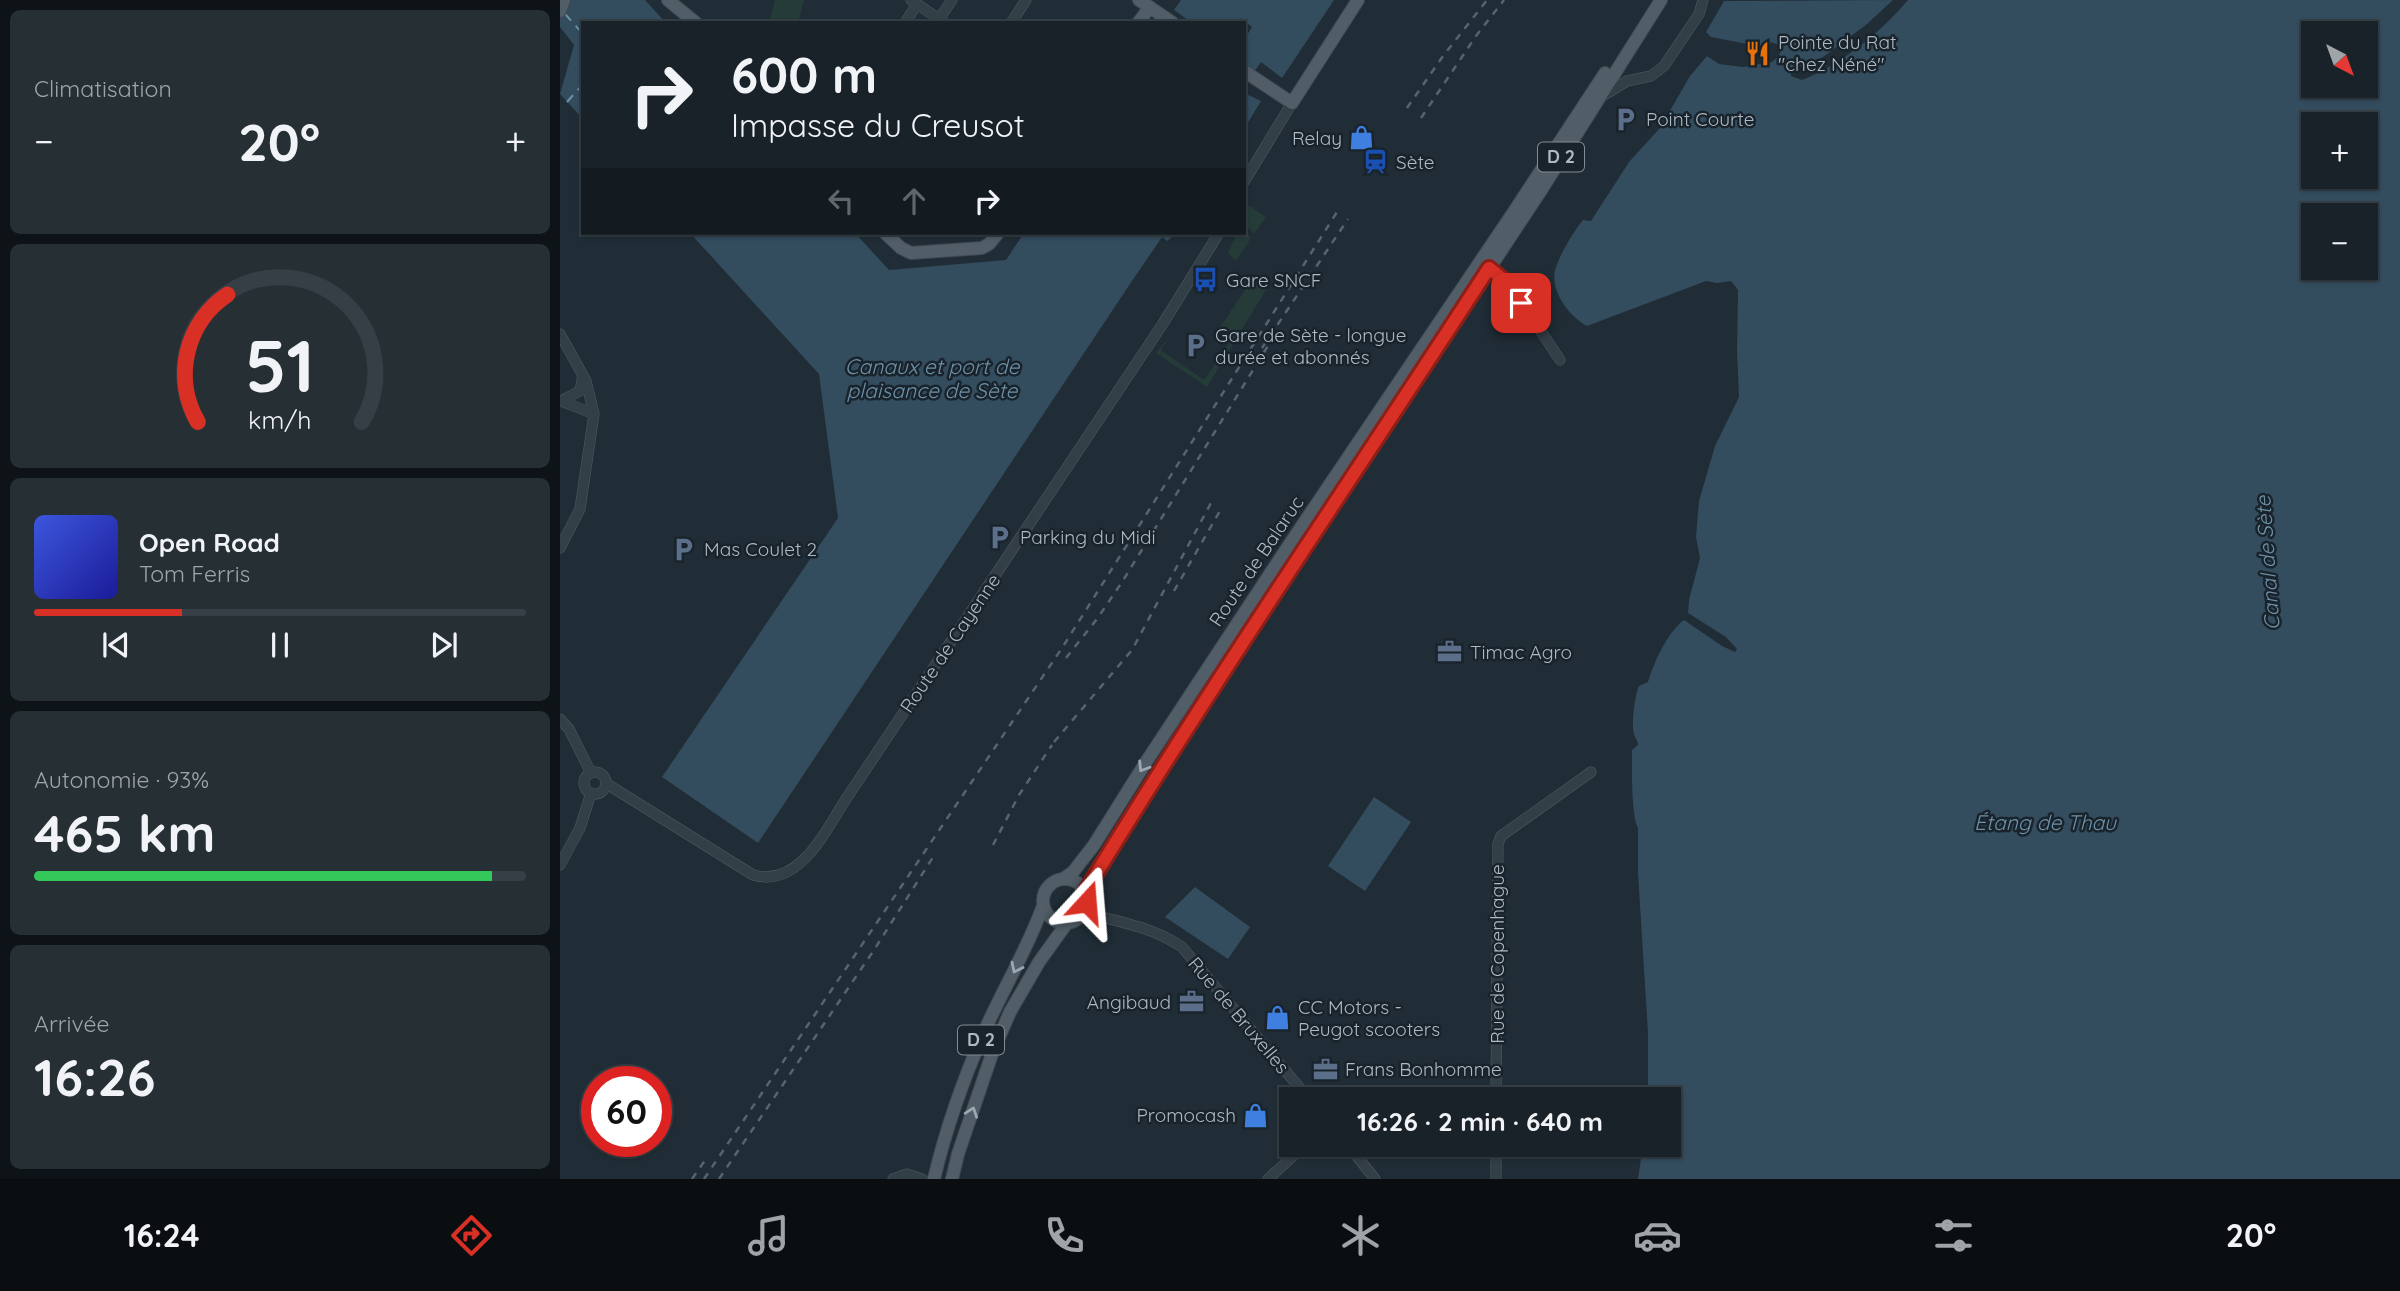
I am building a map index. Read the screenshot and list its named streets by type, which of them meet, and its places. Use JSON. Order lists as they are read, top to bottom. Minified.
{"streets":{"main road":["D 2","Route de Balaruc"],"street":["Route de Cayenne","Rue de Copenhague","Rue de Bruxelles"]},"crossings":[["D 2","Route de Balaruc"],["D 2","Rue de Bruxelles"],["Route de Balaruc","Rue de Bruxelles"]],"water":["Canaux et port de plaisance de Sète","Canal de Sète","Étang de Thau"],"places":{"restaurant":["Pointe du Rat \"chez Néné\""],"parking":["Point Courte","Gare de Sète - longue durée et abonnés","Parking du Midi","Mas Coulet 2"],"shop":["Relay","CC Motors - Peugot scooters","Promocash"],"station":["Sète"],"bus stop":["Gare SNCF"],"office":["Timac Agro","Angibaud","Frans Bonhomme"]},"north":"bottom right","page":{"tile":["Climatisation",["Autonomie · 93%","465 km"],["Arrivée","16:26"]],"map_buttons":["+","−"],"turn":["600 m","Impasse du Creusot"],"heat":["−","20°","+"],"song":["Open Road","Tom Ferris"],"limit":"60","trip":"16:26 · 2 min · 640 m","tabs":["16:24","20°"],"gauge":["51","km/h"]}}
